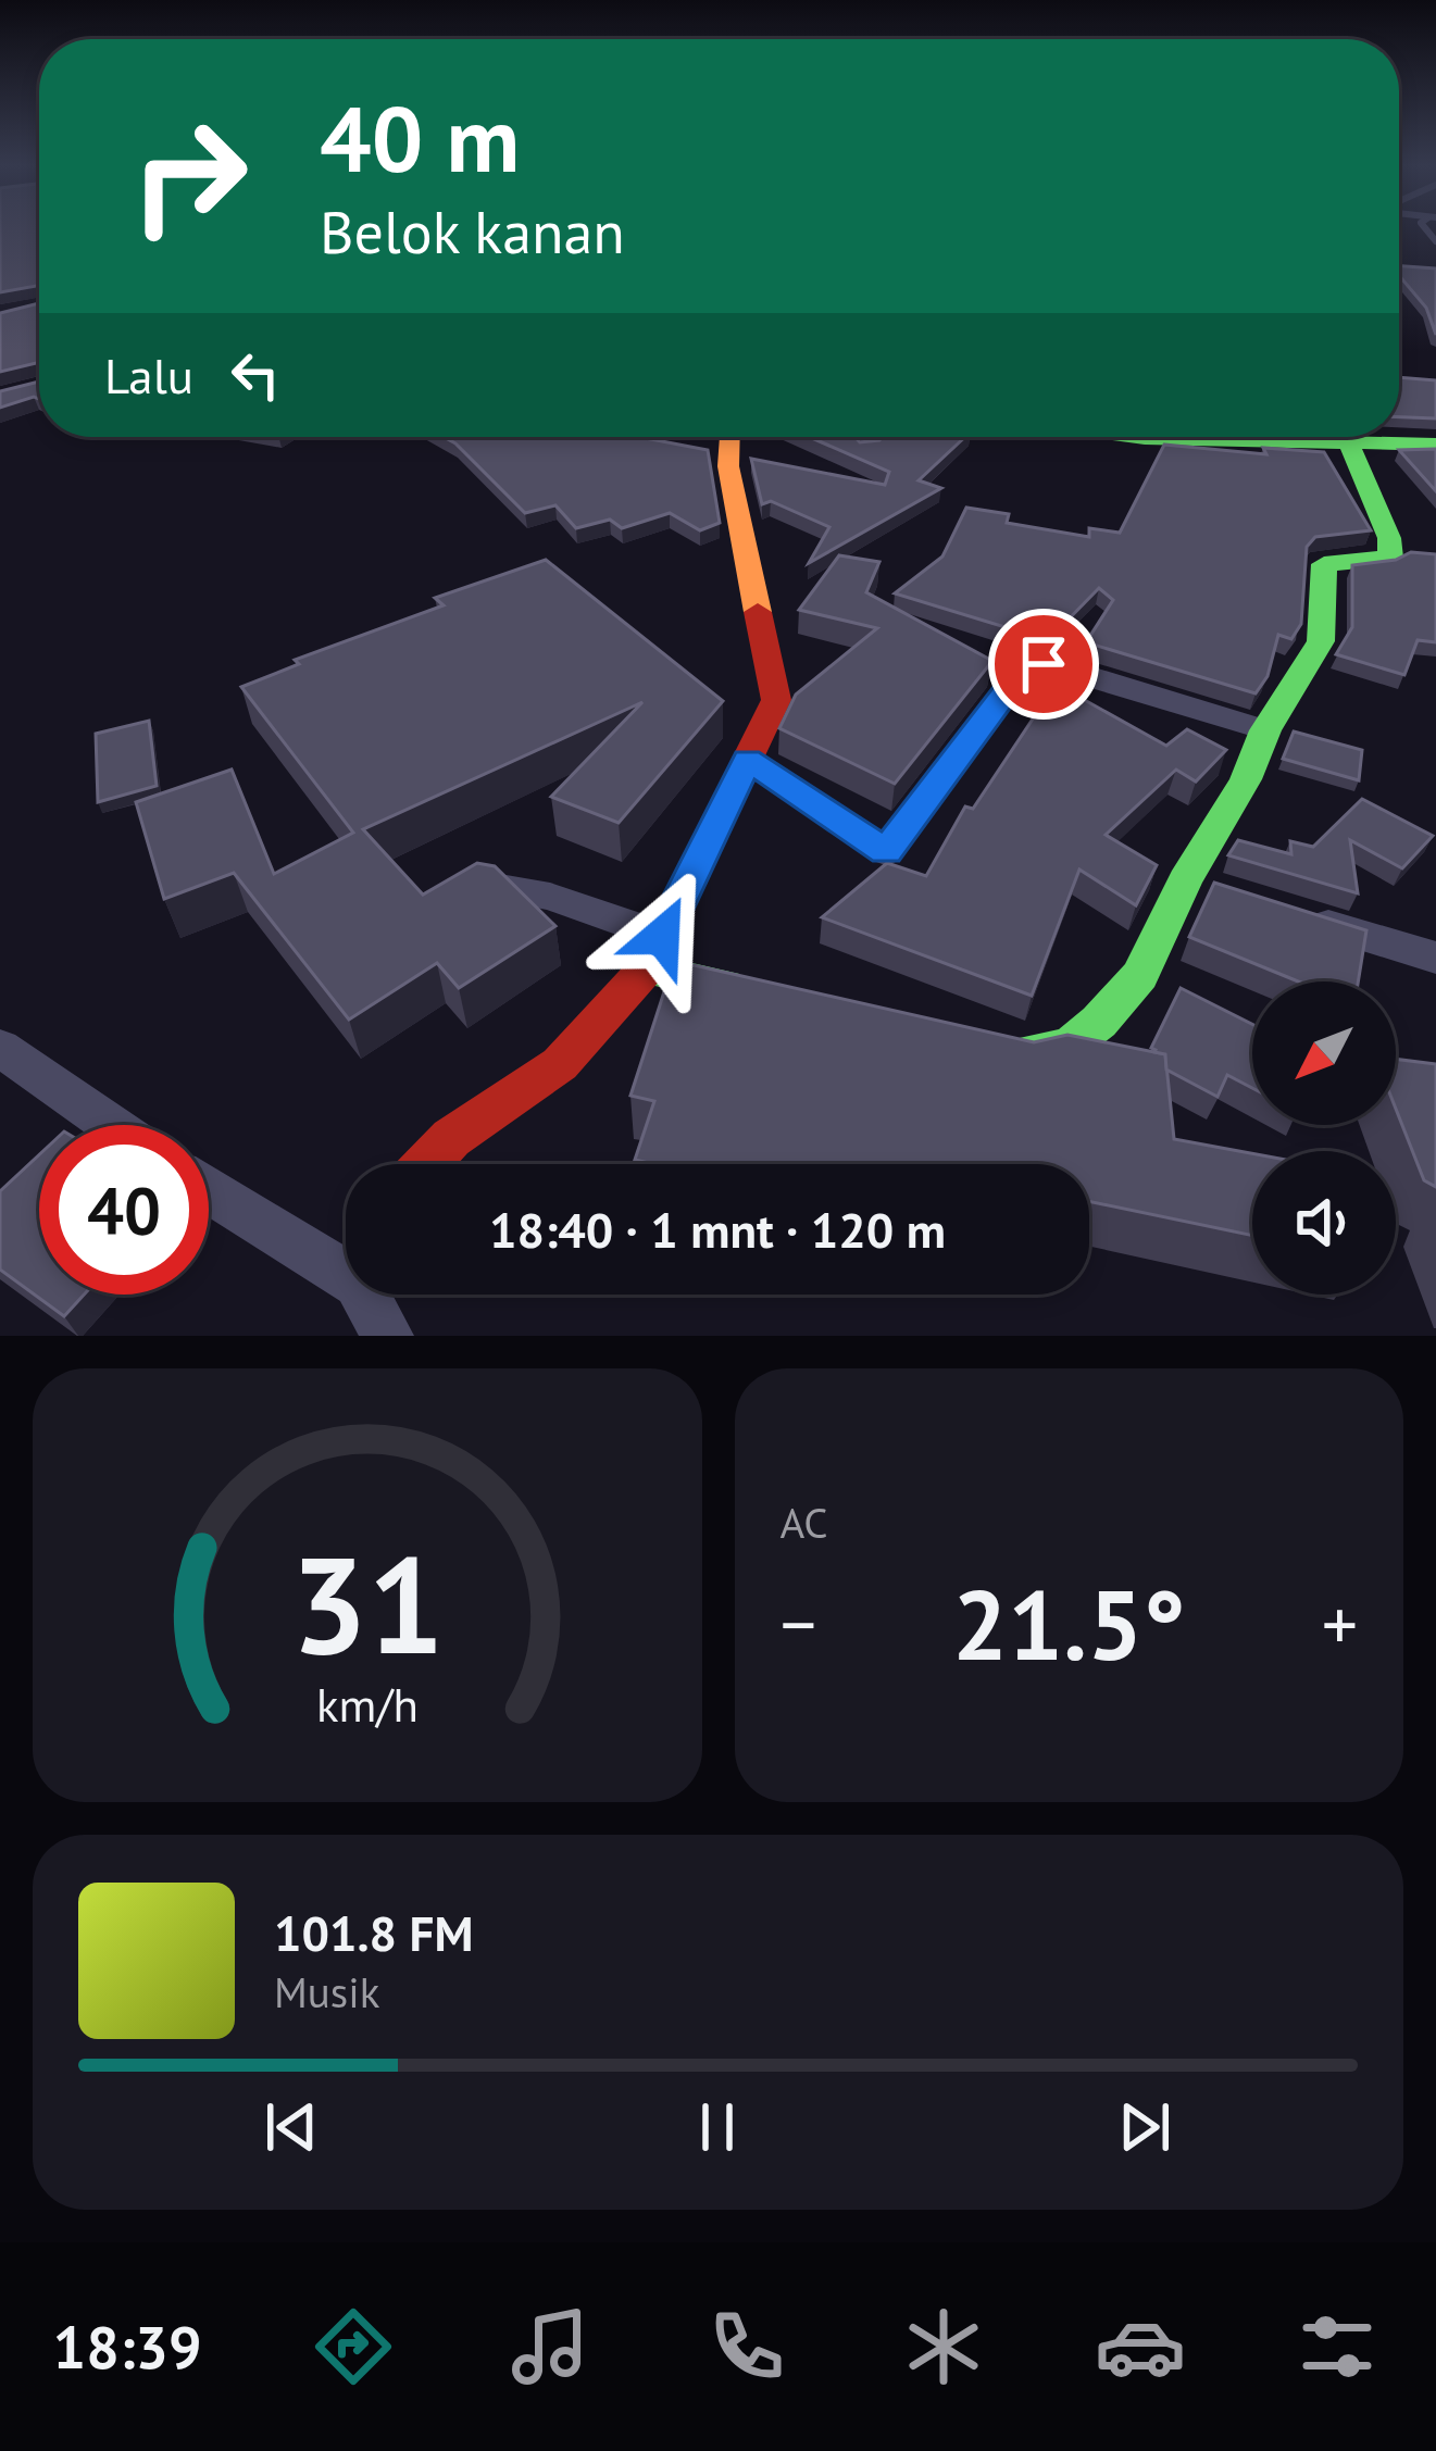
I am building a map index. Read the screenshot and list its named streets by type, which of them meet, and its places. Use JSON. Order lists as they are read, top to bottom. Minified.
{"north":"bottom left","page":{"turn":["40 m","Belok kanan"],"then":"Lalu","limit":"40","trip":"18:40 · 1 mnt · 120 m","tile":"AC","heat":["−","21.5°","+"],"song":["101.8 FM","Musik"],"tabs":"18:39","gauge":["31","km/h"]}}
